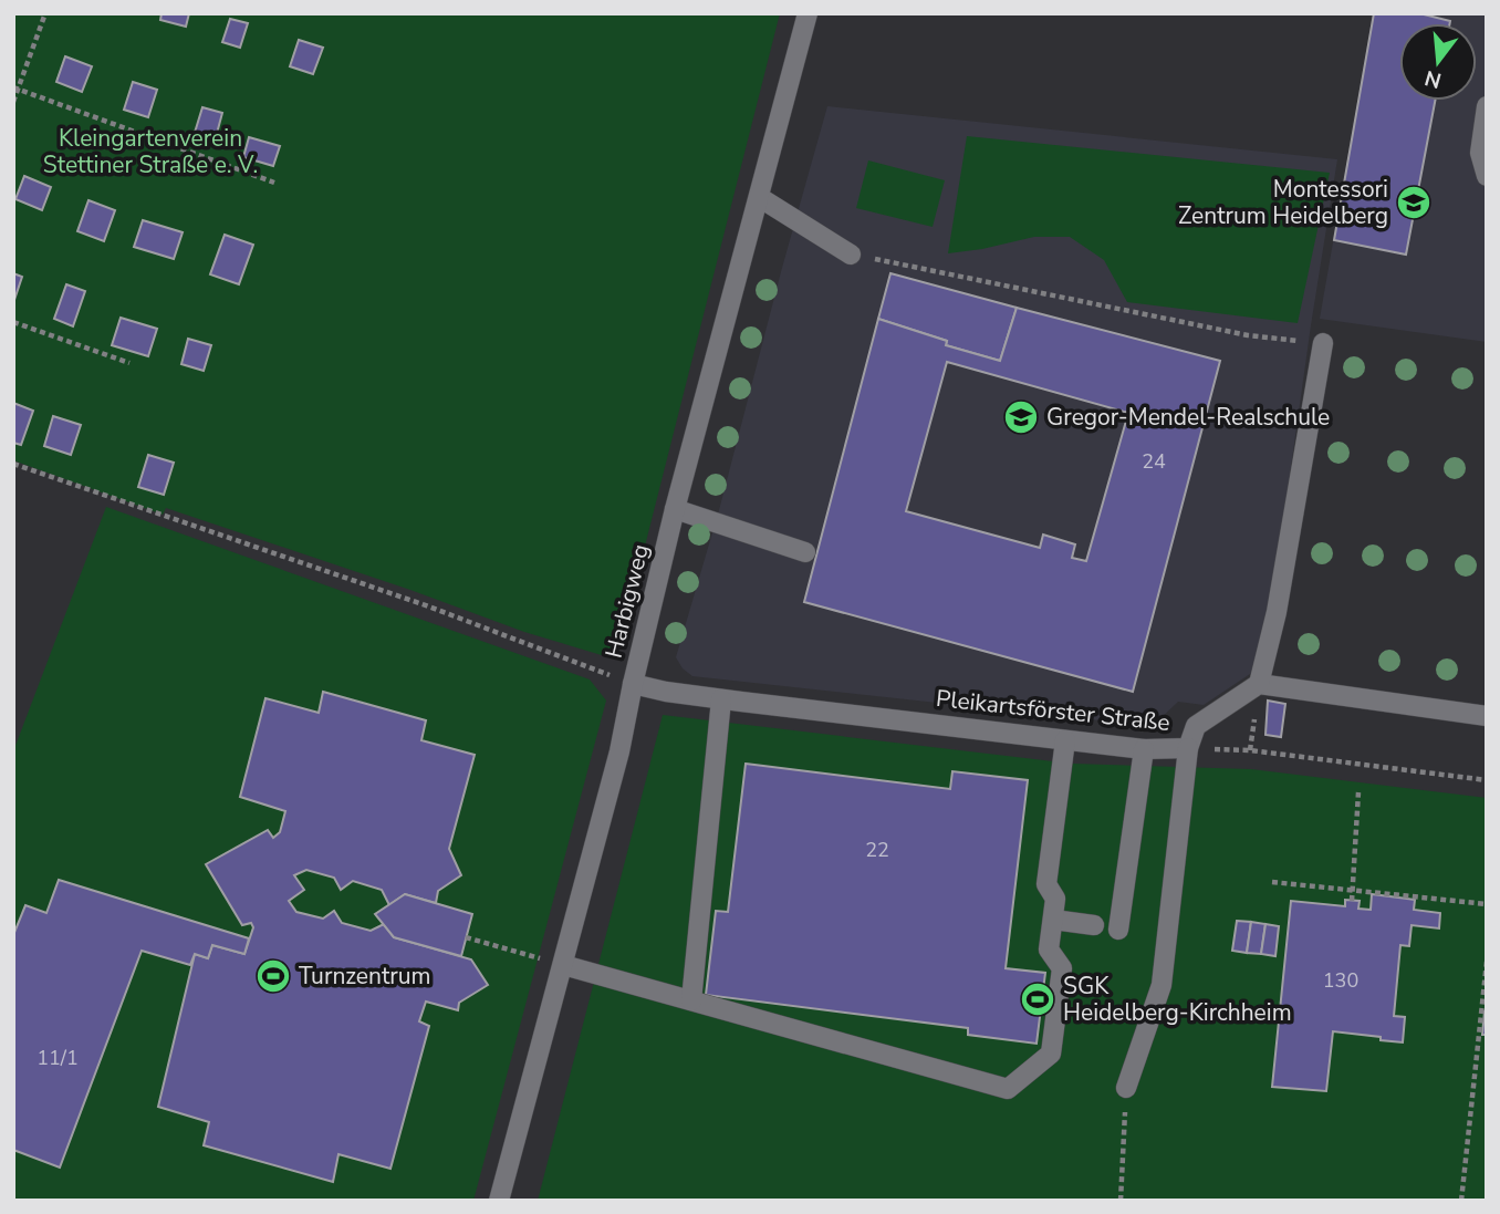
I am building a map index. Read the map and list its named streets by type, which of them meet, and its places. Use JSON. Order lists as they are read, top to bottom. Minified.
{"streets":{"street":["Harbigweg","Pleikartsförster Straße"]},"crossings":[["Harbigweg","Pleikartsförster Straße"]],"parks":["Kleingartenverein Stettiner Straße e. V."],"places":{"school or university":["Montessori Zentrum Heidelberg","Gregor-Mendel-Realschule"],"sports":["Turnzentrum","SGK Heidelberg-Kirchheim"]},"house_numbers":["24","22","130","11/1"],"north":"bottom"}
